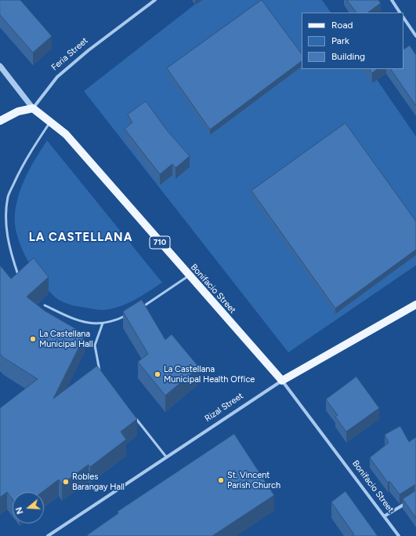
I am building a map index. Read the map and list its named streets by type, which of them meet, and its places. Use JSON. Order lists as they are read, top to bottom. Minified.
{"streets":{"main road":["710","Bonifacio Street","Rizal Street"],"street":["Feria Street"]},"crossings":[["Feria Street","Bonifacio Street"],["Bonifacio Street","Rizal Street"]],"districts":["LA CASTELLANA"],"places":["La Castellana Municipal Hall","La Castellana Municipal Health Office","St. Vincent Parish Church","Robles Barangay Hall"],"legend":["Road","Park","Building"],"north":"left"}
